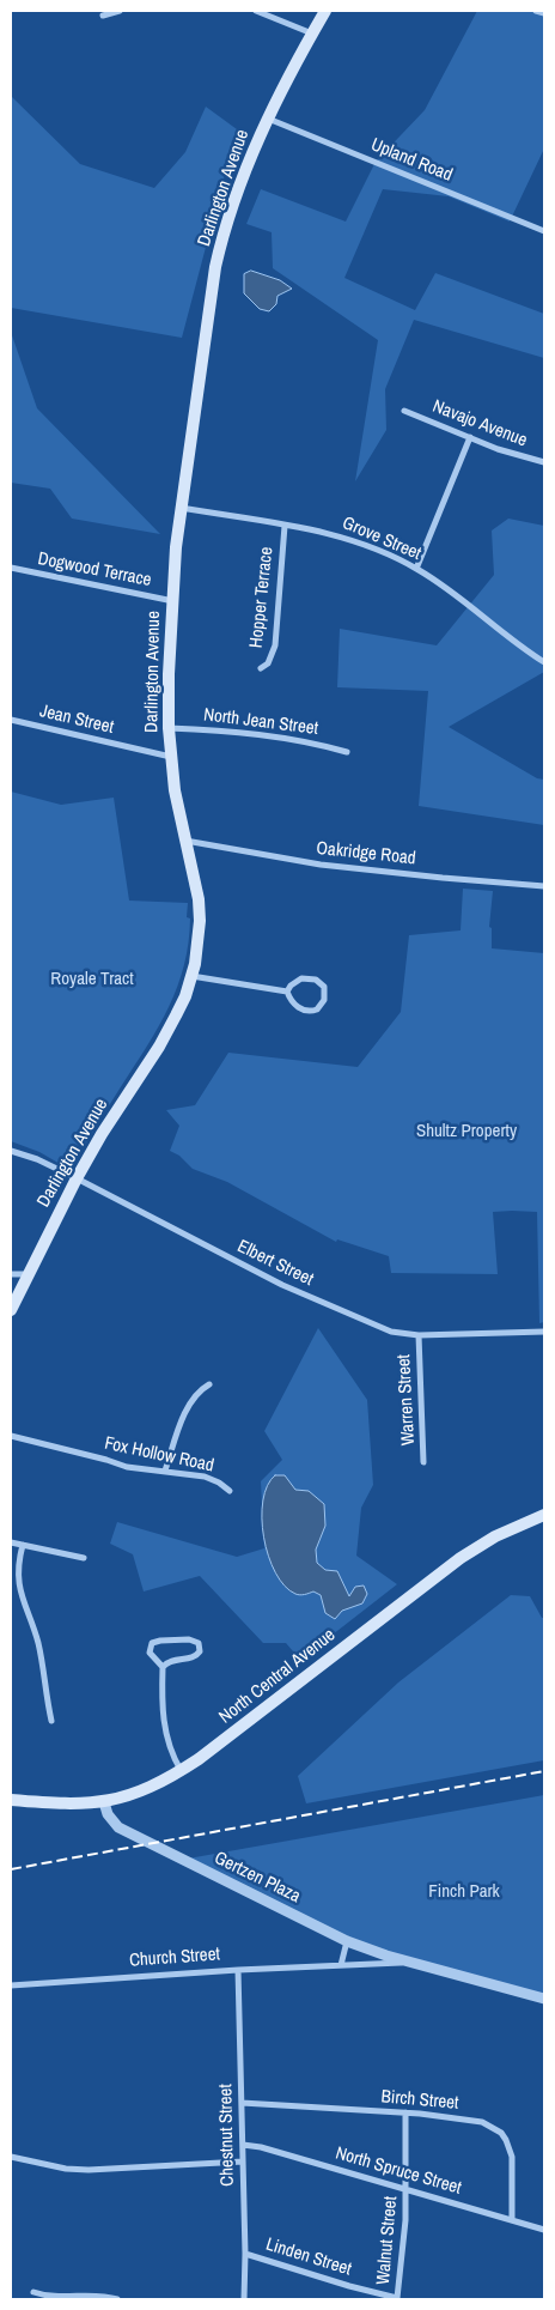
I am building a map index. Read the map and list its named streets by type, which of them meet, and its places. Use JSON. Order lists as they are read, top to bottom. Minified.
{"streets":{"main road":["Darlington Avenue","North Central Avenue"],"street":["Upland Road","Navajo Avenue","Grove Street","Dogwood Terrace","Hopper Terrace","Jean Street","North Jean Street","Oakridge Road","Elbert Street","Warren Street","Fox Hollow Road","Gertzen Plaza","Church Street","Birch Street","Chestnut Street","North Spruce Street","Walnut Street","Linden Street"]},"crossings":[["Upland Road","Darlington Avenue"],["Darlington Avenue","Grove Street"],["Darlington Avenue","Dogwood Terrace"],["Darlington Avenue","Jean Street"],["Darlington Avenue","North Jean Street"],["Darlington Avenue","Oakridge Road"],["Darlington Avenue","Elbert Street"],["Grove Street","Hopper Terrace"],["Elbert Street","Warren Street"],["North Central Avenue","Gertzen Plaza"],["Gertzen Plaza","Church Street"],["Church Street","Chestnut Street"],["Birch Street","Chestnut Street"],["Birch Street","North Spruce Street"],["Birch Street","Walnut Street"],["Chestnut Street","North Spruce Street"],["Chestnut Street","Linden Street"],["North Spruce Street","Walnut Street"],["Walnut Street","Linden Street"]],"parks":["Royale Tract","Shultz Property","Finch Park"]}
